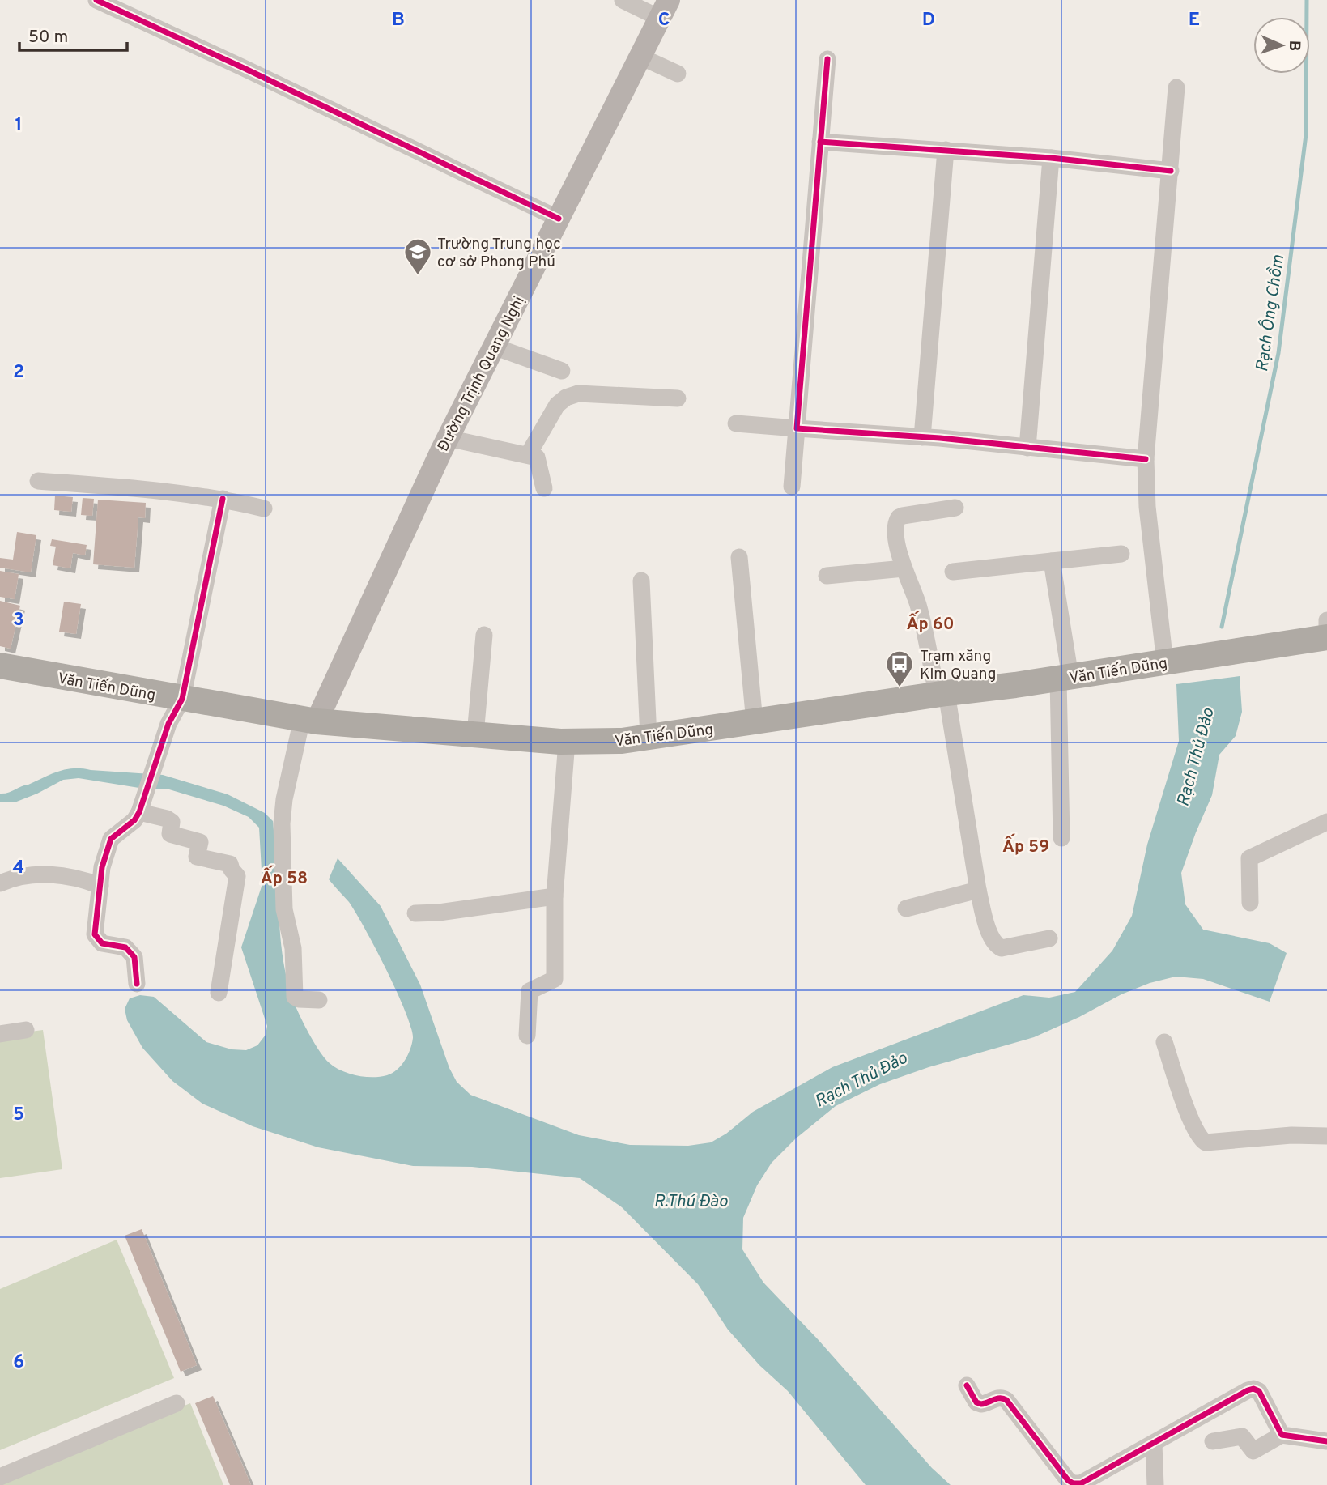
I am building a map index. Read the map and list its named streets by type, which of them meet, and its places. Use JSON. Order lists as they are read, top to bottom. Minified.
{"streets":{"highway":["Văn Tiến Dũng"],"main road":["Đường Trịnh Quang Nghị"]},"crossings":[["Đường Trịnh Quang Nghị","Văn Tiến Dũng"]],"districts":["Ấp 60","Ấp 59","Ấp 58"],"water":["Rạch Ông Chồm","Rạch Thủ Đảo","R.Thú Đào"],"places":{"school or university":["Trường Trung học cơ sở Phong Phú"],"bus stop":["Trạm xăng Kim Quang"]},"scale_bar":"50 m","north":"right","grid":{"columns":["B","C","D","E"],"rows":["1","2","3","4","5","6"]}}
